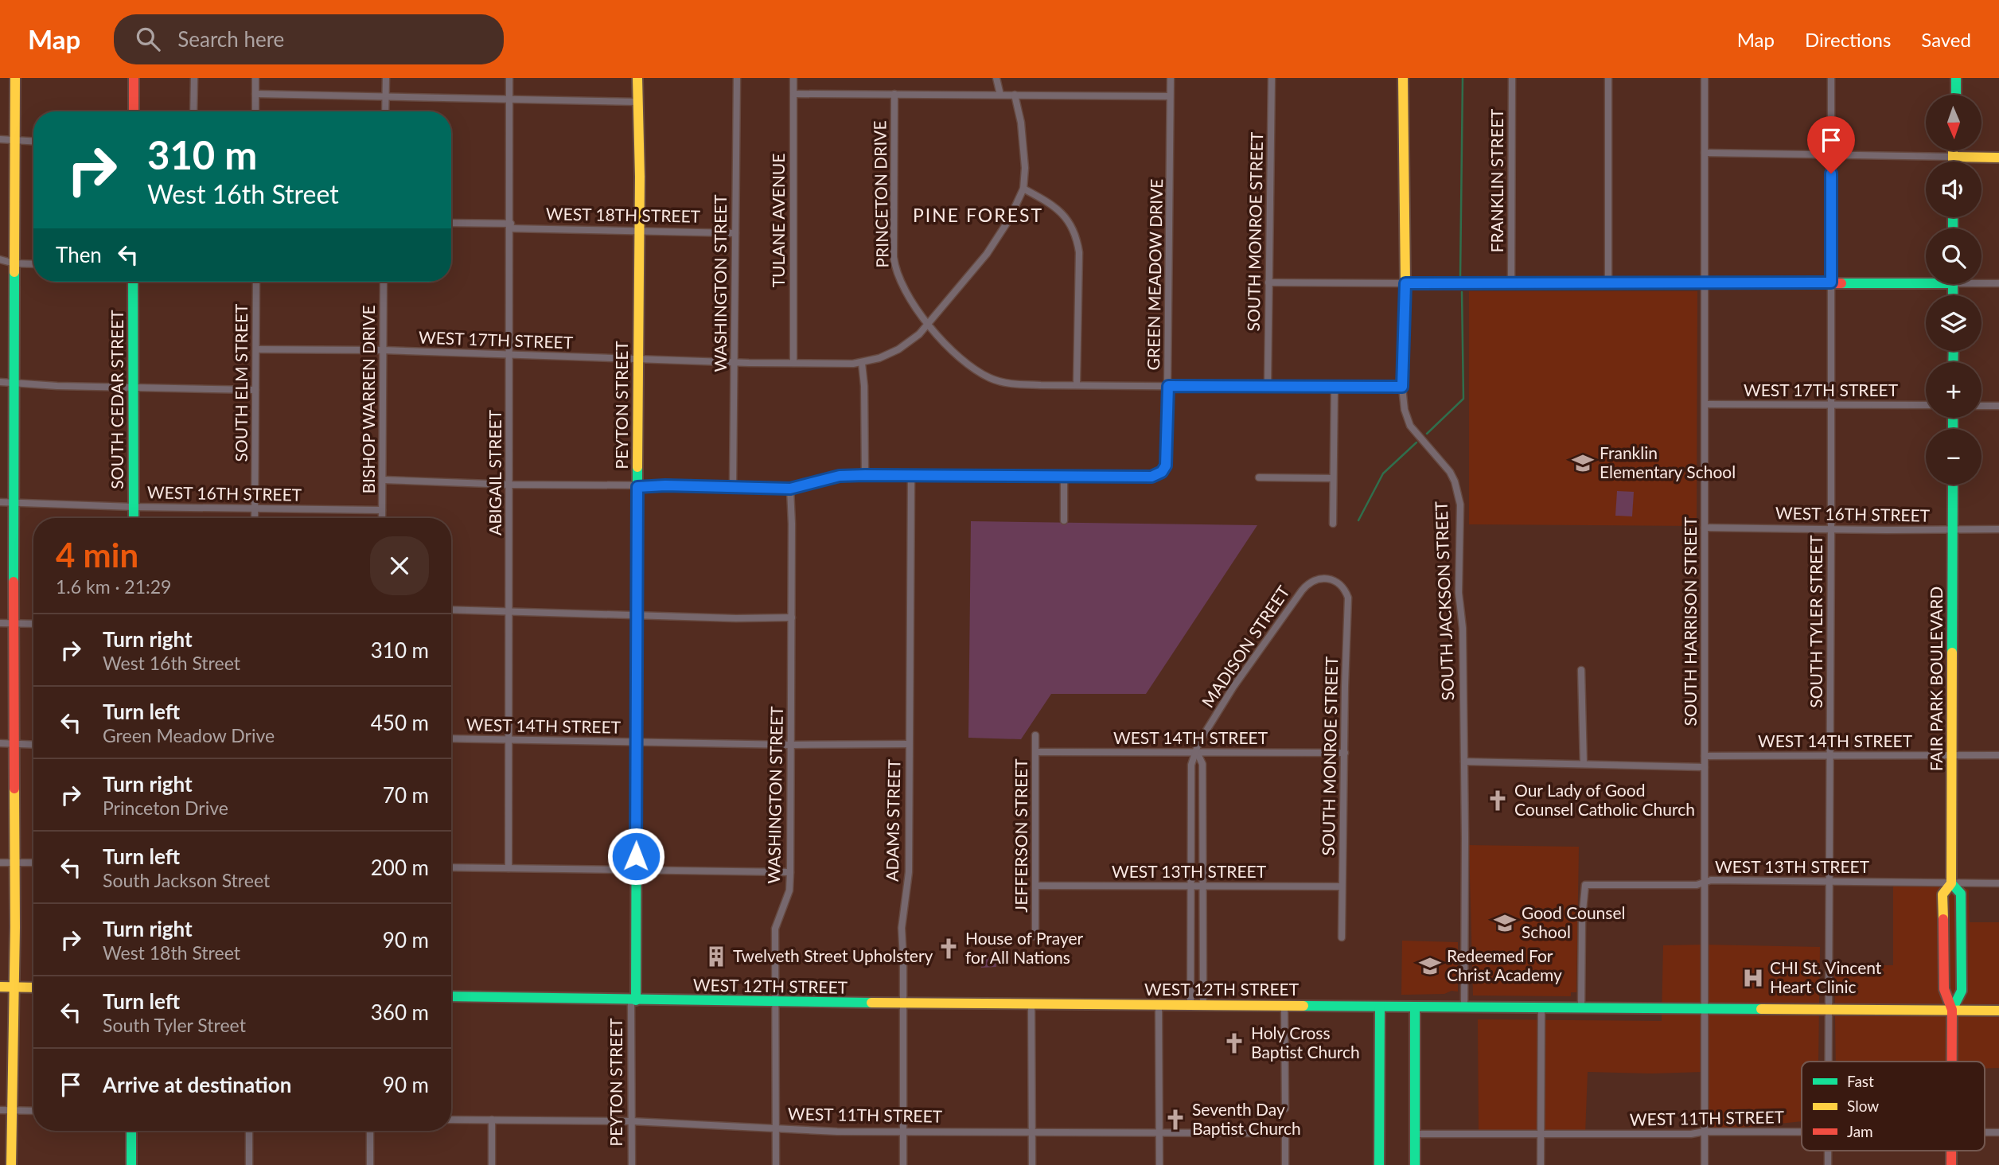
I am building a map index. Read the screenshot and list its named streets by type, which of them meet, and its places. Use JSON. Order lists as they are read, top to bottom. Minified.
{"streets":{"main road":["SOUTH CEDAR STREET","PEYTON STREET","SOUTH JACKSON STREET","FAIR PARK BOULEVARD","WEST 12TH STREET"],"street":["FRANKLIN STREET","PRINCETON DRIVE","WEST 18TH STREET","TULANE AVENUE","SOUTH MONROE STREET","GREEN MEADOW DRIVE","WASHINGTON STREET","WEST 17TH STREET","SOUTH ELM STREET","BISHOP WARREN DRIVE","ABIGAIL STREET","WEST 16TH STREET","SOUTH HARRISON STREET","SOUTH TYLER STREET","MADISON STREET","WEST 14TH STREET","ADAMS STREET","JEFFERSON STREET","WEST 13TH STREET","WEST 11TH STREET"]},"crossings":[["PRINCETON DRIVE","SOUTH MONROE STREET"],["PRINCETON DRIVE","GREEN MEADOW DRIVE"],["PRINCETON DRIVE","WEST 17TH STREET"],["PRINCETON DRIVE","SOUTH JACKSON STREET"],["WEST 18TH STREET","WASHINGTON STREET"],["WEST 18TH STREET","PEYTON STREET"],["WEST 18TH STREET","ABIGAIL STREET"],["TULANE AVENUE","WEST 17TH STREET"],["SOUTH MONROE STREET","MADISON STREET"],["SOUTH MONROE STREET","WEST 14TH STREET"],["SOUTH MONROE STREET","WEST 13TH STREET"],["WASHINGTON STREET","WEST 17TH STREET"],["WASHINGTON STREET","WEST 14TH STREET"],["WASHINGTON STREET","WEST 12TH STREET"],["WASHINGTON STREET","WEST 11TH STREET"],["WEST 17TH STREET","SOUTH ELM STREET"],["WEST 17TH STREET","BISHOP WARREN DRIVE"],["WEST 17TH STREET","PEYTON STREET"],["WEST 17TH STREET","ABIGAIL STREET"],["WEST 17TH STREET","SOUTH HARRISON STREET"],["WEST 17TH STREET","SOUTH TYLER STREET"],["SOUTH ELM STREET","WEST 16TH STREET"],["SOUTH CEDAR STREET","WEST 16TH STREET"],["BISHOP WARREN DRIVE","WEST 16TH STREET"],["PEYTON STREET","WEST 14TH STREET"],["PEYTON STREET","WEST 12TH STREET"],["PEYTON STREET","WEST 11TH STREET"],["ABIGAIL STREET","WEST 14TH STREET"],["WEST 16TH STREET","SOUTH HARRISON STREET"],["WEST 16TH STREET","SOUTH TYLER STREET"],["WEST 16TH STREET","FAIR PARK BOULEVARD"],["SOUTH JACKSON STREET","WEST 12TH STREET"],["SOUTH HARRISON STREET","WEST 14TH STREET"],["SOUTH HARRISON STREET","WEST 13TH STREET"],["SOUTH HARRISON STREET","WEST 12TH STREET"],["SOUTH HARRISON STREET","WEST 11TH STREET"],["SOUTH TYLER STREET","WEST 14TH STREET"],["SOUTH TYLER STREET","WEST 13TH STREET"],["SOUTH TYLER STREET","WEST 12TH STREET"],["MADISON STREET","WEST 14TH STREET"],["MADISON STREET","WEST 13TH STREET"],["MADISON STREET","WEST 12TH STREET"],["FAIR PARK BOULEVARD","WEST 14TH STREET"],["FAIR PARK BOULEVARD","WEST 13TH STREET"],["FAIR PARK BOULEVARD","WEST 12TH STREET"],["WEST 14TH STREET","ADAMS STREET"],["WEST 14TH STREET","JEFFERSON STREET"],["ADAMS STREET","WEST 12TH STREET"],["ADAMS STREET","WEST 11TH STREET"],["JEFFERSON STREET","WEST 13TH STREET"],["WEST 13TH STREET","WEST 12TH STREET"]],"districts":["PINE FOREST"],"places":{"school or university":["Franklin Elementary School","Good Counsel School","Redeemed For Christ Academy"],"church":["Our Lady of Good Counsel Catholic Church","House of Prayer for All Nations","Holy Cross Baptist Church","Seventh Day Baptist Church"],"building":["Twelveth Street Upholstery"],"hospital":["CHI St. Vincent Heart Clinic"]},"legend":["Fast","Slow","Jam"],"north":"bottom","page":{"header":"Map","search":"Search here","nav":["Map","Directions","Saved"],"map_buttons":["+","−"],"turn":["310 m","West 16th Street"],"then":"Then","heading":["4 min","1.6 km · 21:29"],"list":[{"name":"Turn right","note":"West 16th Street","value":"310 m"},{"name":"Turn left","note":"Green Meadow Drive","value":"450 m"},{"name":"Turn right","note":"Princeton Drive","value":"70 m"},{"name":"Turn left","note":"South Jackson Street","value":"200 m"},{"name":"Turn right","note":"West 18th Street","value":"90 m"},{"name":"Turn left","note":"South Tyler Street","value":"360 m"},{"name":"Arrive at destination","value":"90 m"}]}}
